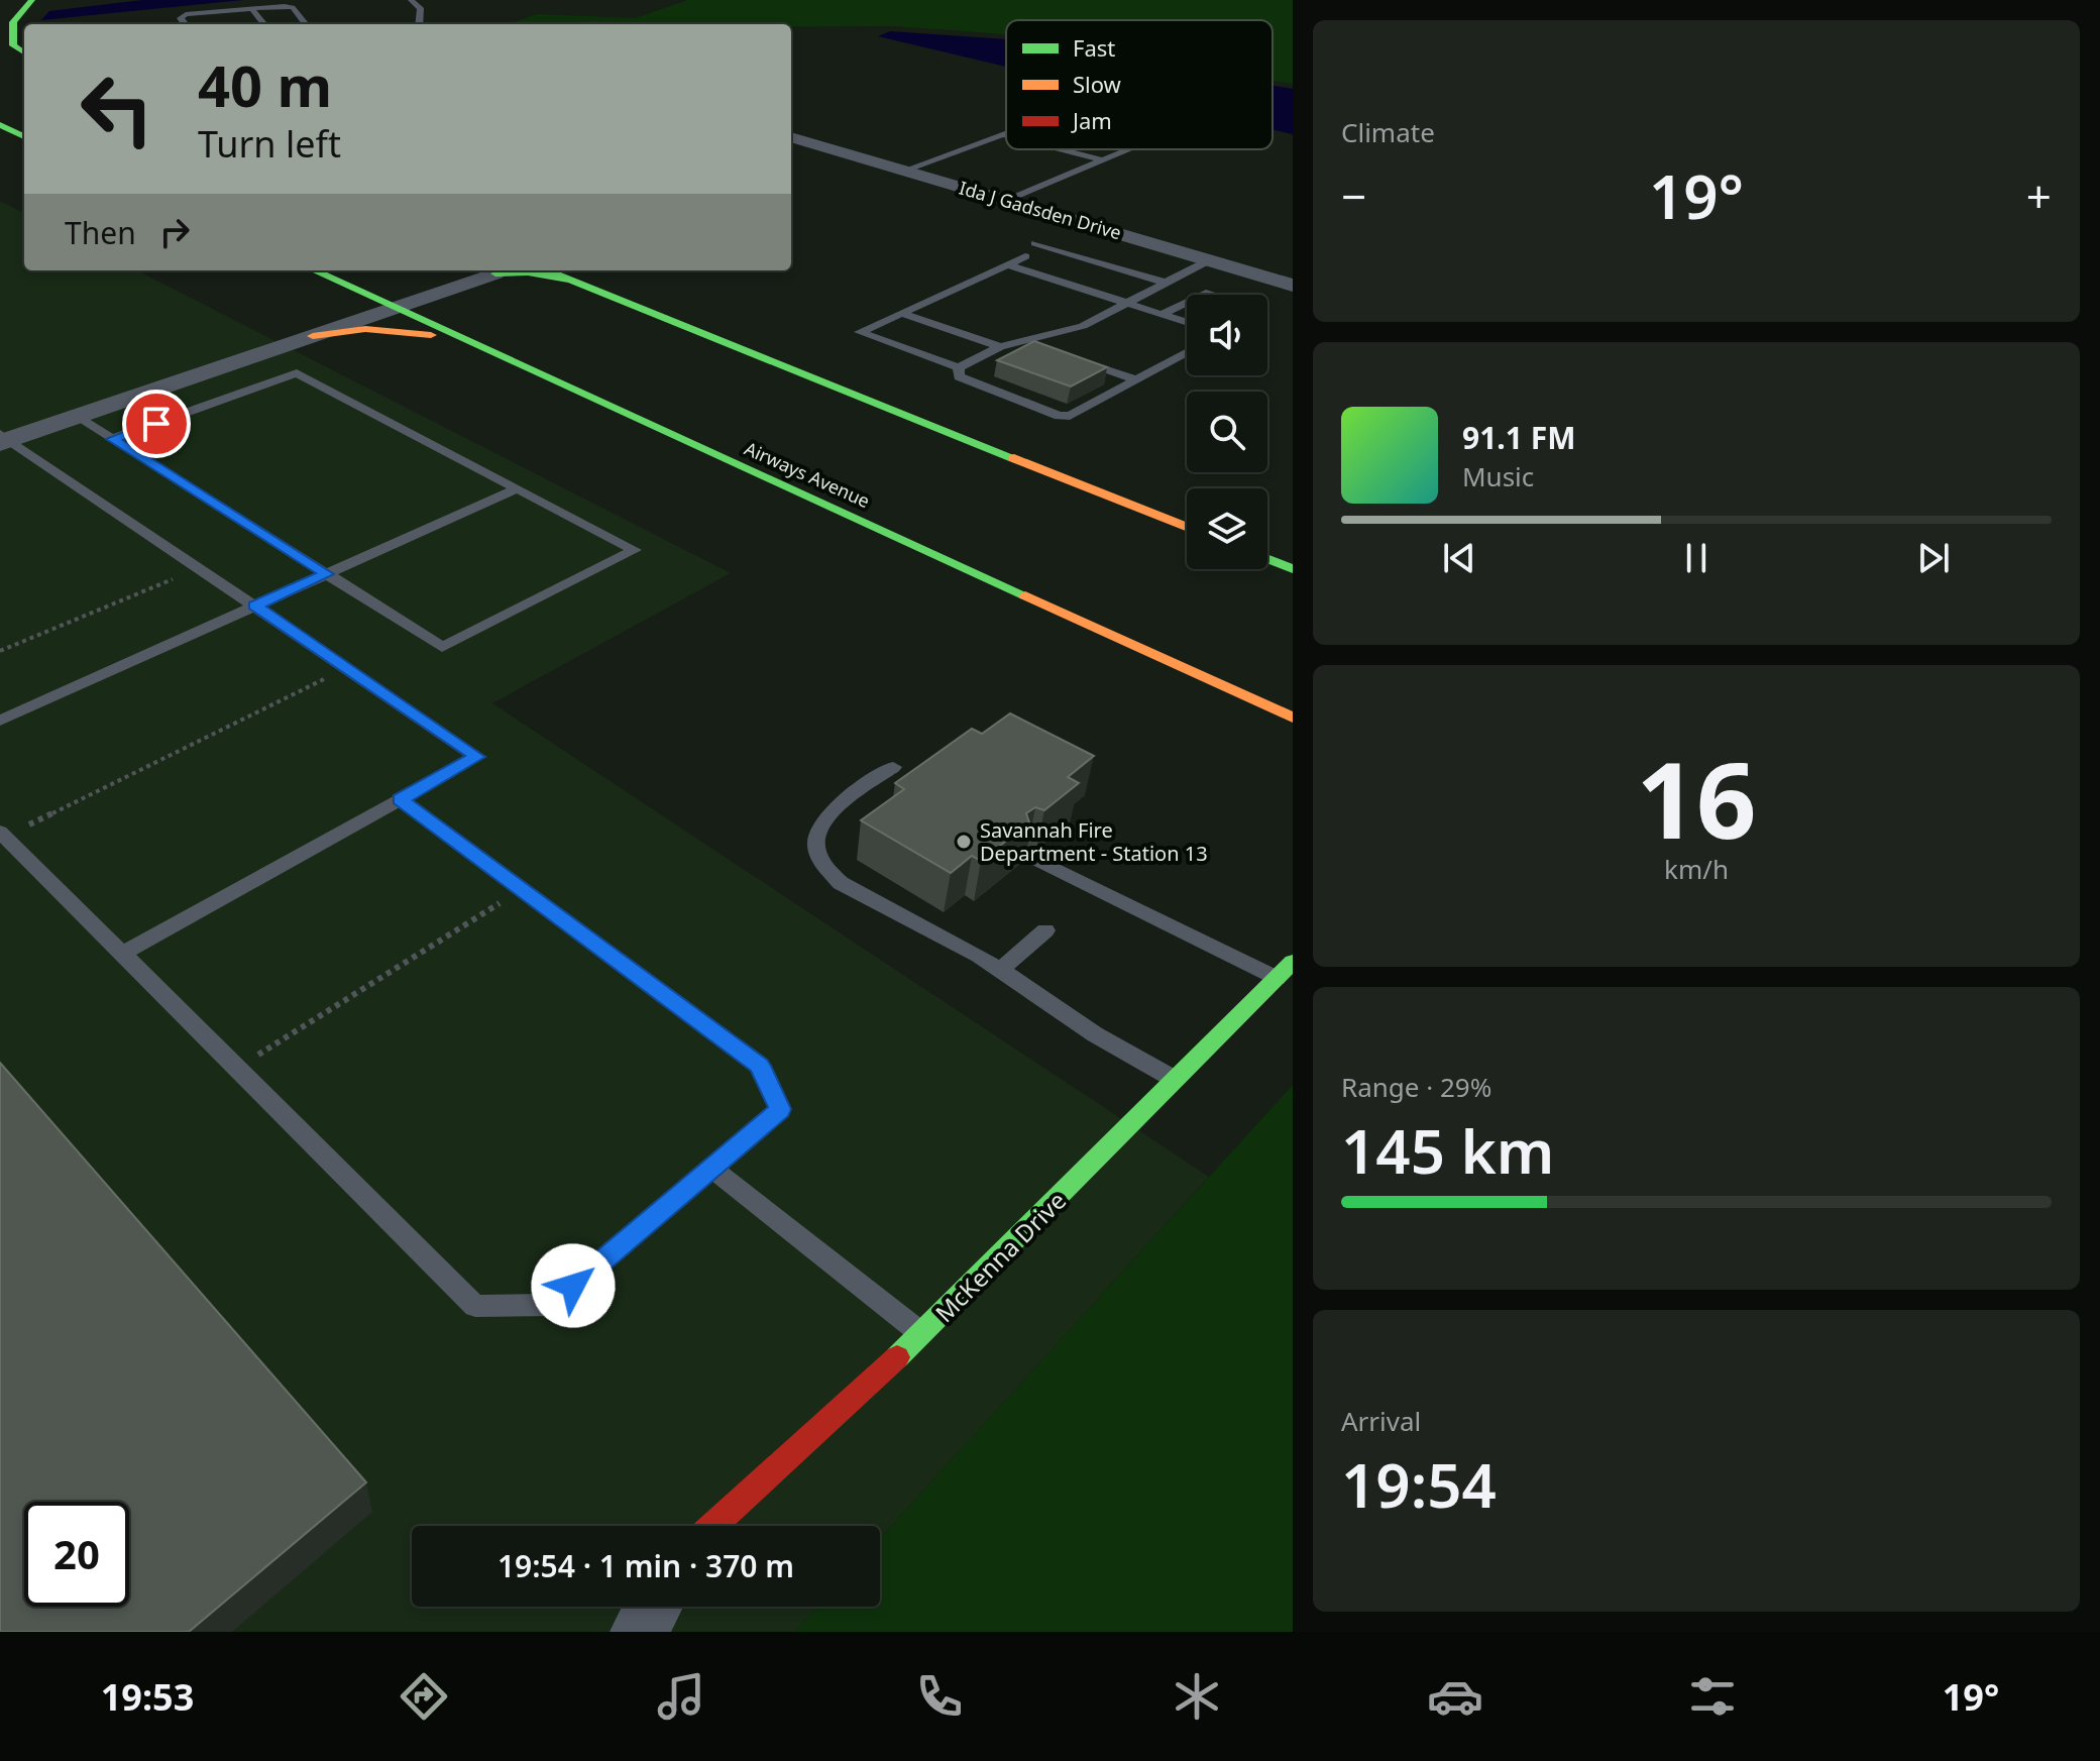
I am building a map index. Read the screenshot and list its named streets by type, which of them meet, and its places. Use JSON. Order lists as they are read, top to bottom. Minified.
{"streets":{"main road":["Airways Avenue","McKenna Drive"],"street":["Ida J Gadsden Drive"]},"places":["Savannah Fire Department - Station 13"],"legend":["Fast","Slow","Jam"],"page":{"tile":["Climate",["16","km/h"],["Range · 29%","145 km"],["Arrival","19:54"]],"turn":["40 m","Turn left"],"heat":["−","19°","+"],"then":"Then","song":["91.1 FM","Music"],"limit":"20","trip":"19:54 · 1 min · 370 m","tabs":["19:53","19°"]}}
